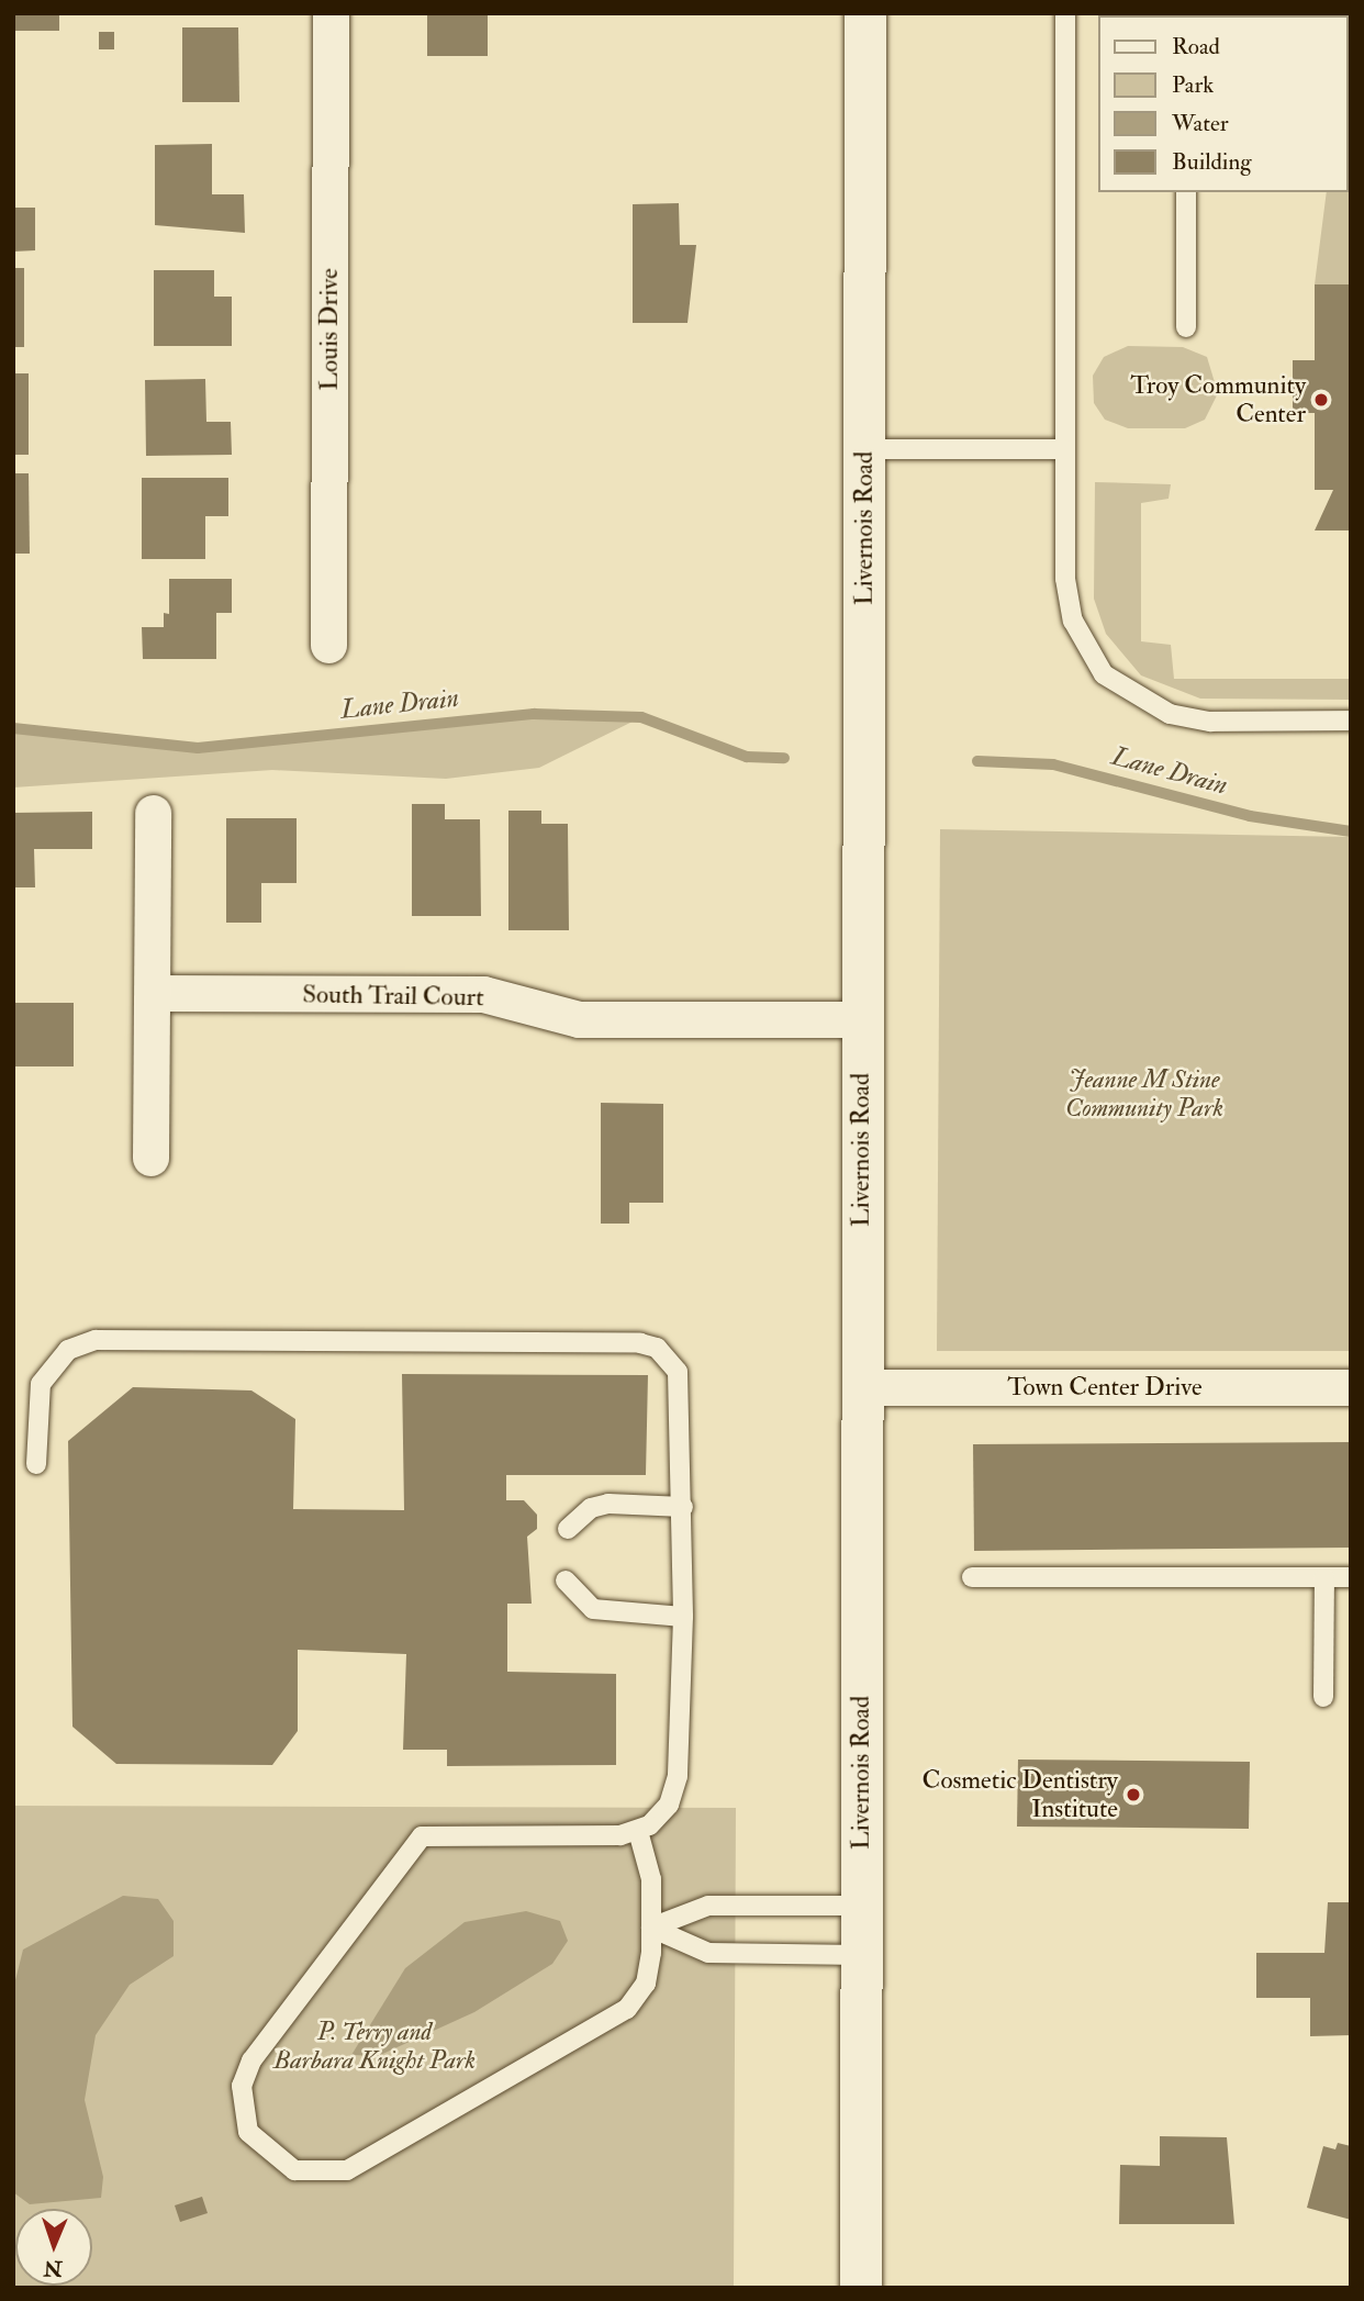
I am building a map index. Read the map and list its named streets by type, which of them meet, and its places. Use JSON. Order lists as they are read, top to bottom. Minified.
{"streets":{"main road":["Livernois Road"],"street":["Louis Drive","South Trail Court","Town Center Drive"]},"crossings":[["Livernois Road","South Trail Court"],["Livernois Road","Town Center Drive"]],"water":["Lane Drain"],"parks":["Jeanne M Stine Community Park","P. Terry and Barbara Knight Park"],"places":["Troy Community Center","Cosmetic Dentistry Institute"],"legend":["Road","Park","Water","Building"],"north":"bottom"}
